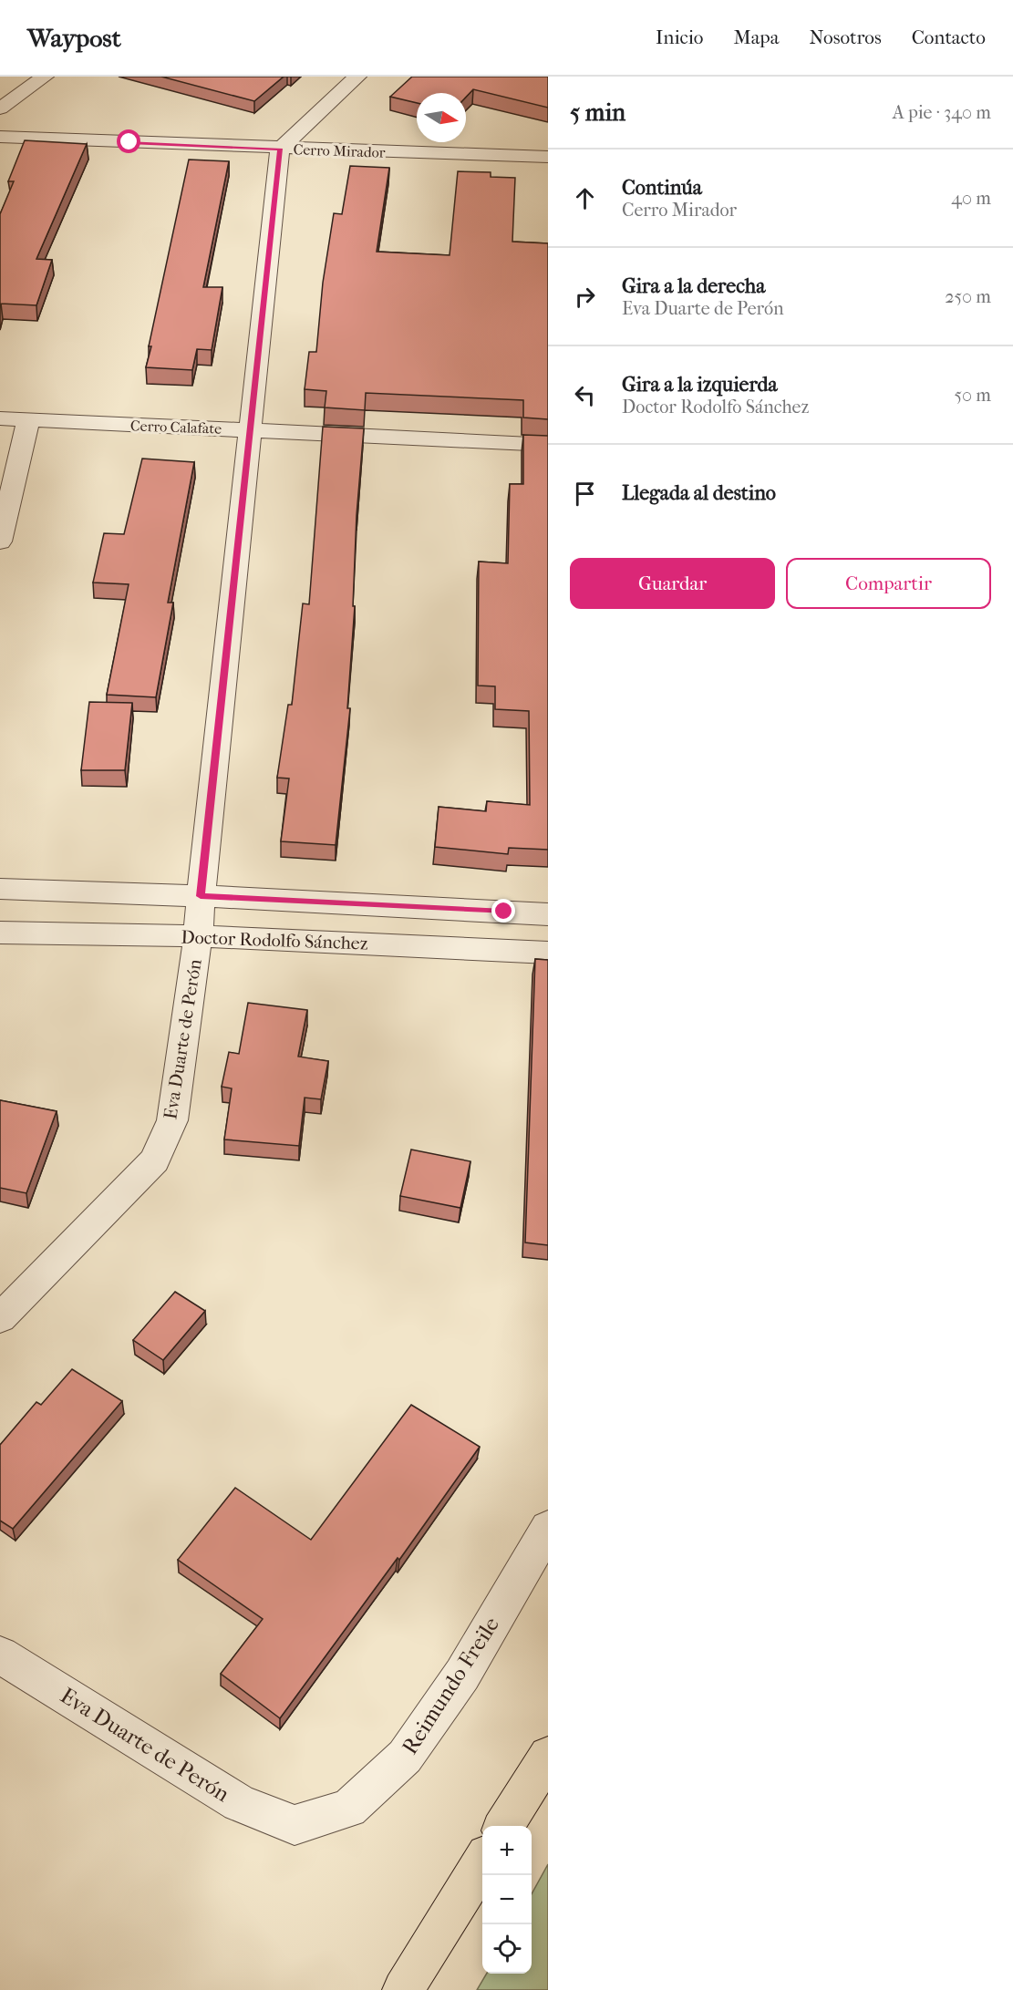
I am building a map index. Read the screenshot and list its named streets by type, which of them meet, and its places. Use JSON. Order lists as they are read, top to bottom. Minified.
{"streets":{"street":["Cerro Mirador","Cerro Calafate","Doctor Rodolfo Sánchez","Eva Duarte de Perón","Reimundo Freile"]},"crossings":[["Cerro Mirador","Eva Duarte de Perón"],["Cerro Calafate","Eva Duarte de Perón"],["Doctor Rodolfo Sánchez","Eva Duarte de Perón"],["Eva Duarte de Perón","Reimundo Freile"]],"north":"right","page":{"header":"Waypost","nav":["Inicio","Mapa","Nosotros","Contacto"],"heading":["5 min","A pie · 340 m"],"list":[["Continúa","Cerro Mirador","40 m"],["Gira a la derecha","Eva Duarte de Perón","250 m"],["Gira a la izquierda","Doctor Rodolfo Sánchez","50 m"],"Llegada al destino"],"buttons":["Guardar","Compartir"],"map_buttons":["+","−"]}}
